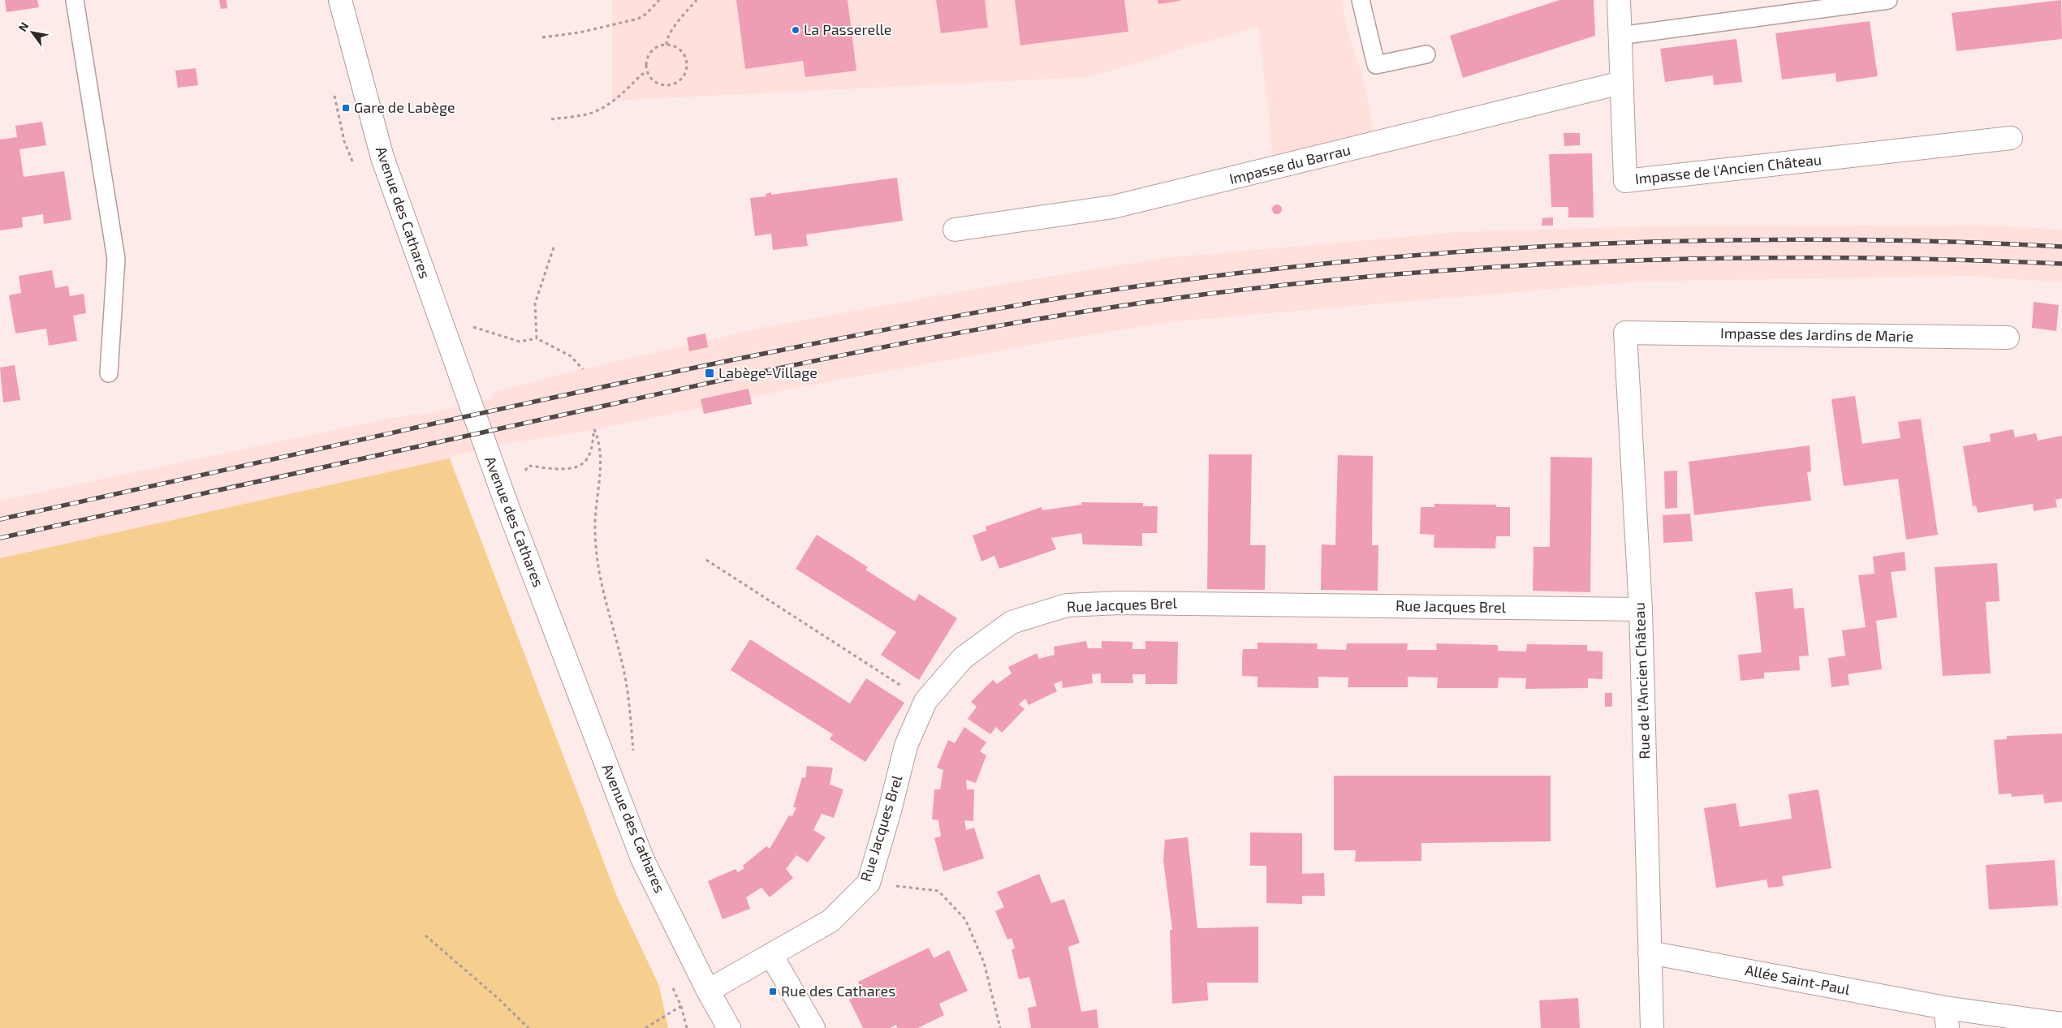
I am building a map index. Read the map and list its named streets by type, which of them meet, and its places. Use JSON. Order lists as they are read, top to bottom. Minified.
{"streets":{"street":["Impasse du Barrau","Impasse de l'Ancien Château","Avenue des Cathares","Impasse des Jardins de Marie","Rue Jacques Brel","Rue de l'Ancien Château","Allée Saint-Paul"]},"crossings":[["Impasse du Barrau","Impasse de l'Ancien Château"],["Avenue des Cathares","Rue Jacques Brel"],["Impasse des Jardins de Marie","Rue de l'Ancien Château"],["Rue Jacques Brel","Rue de l'Ancien Château"],["Rue de l'Ancien Château","Allée Saint-Paul"]],"places":{"other":["La Passerelle"],"transit":["Gare de Labège","Labège-Village","Rue des Cathares"]},"north":"top left"}
